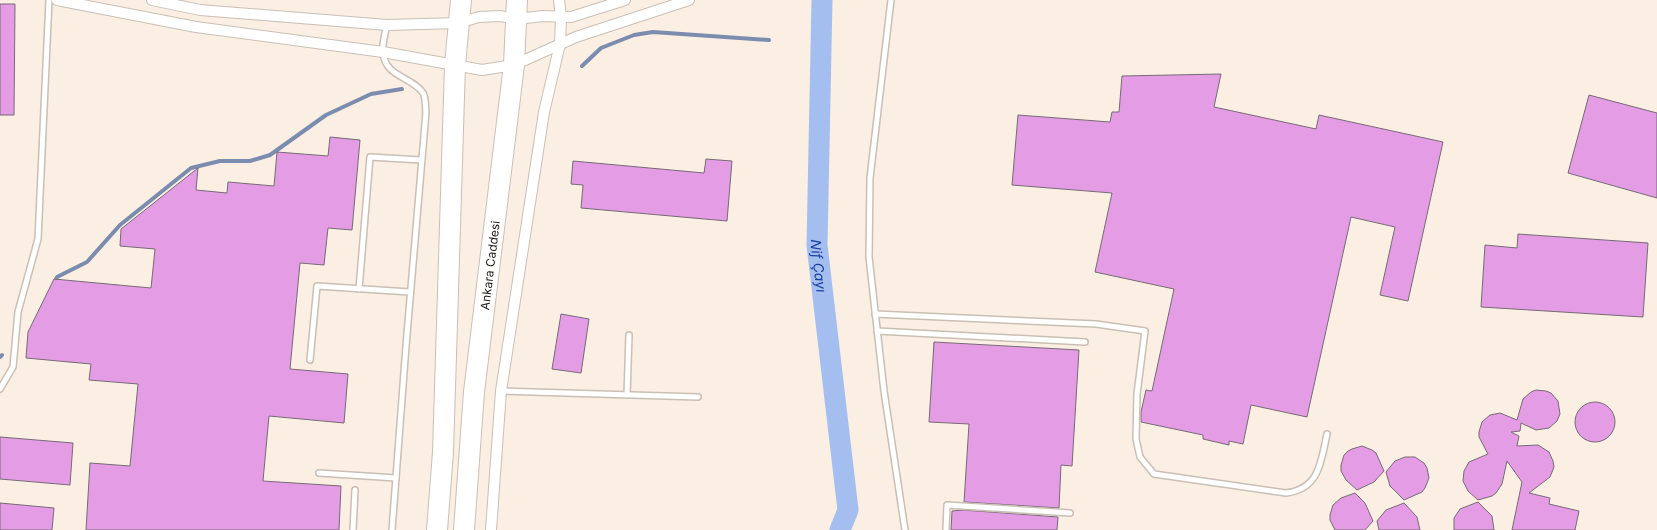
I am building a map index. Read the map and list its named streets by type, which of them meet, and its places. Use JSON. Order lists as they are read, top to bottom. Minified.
{"streets":{"highway":["Ankara Caddesi"]},"water":["Nif Çayı"]}
